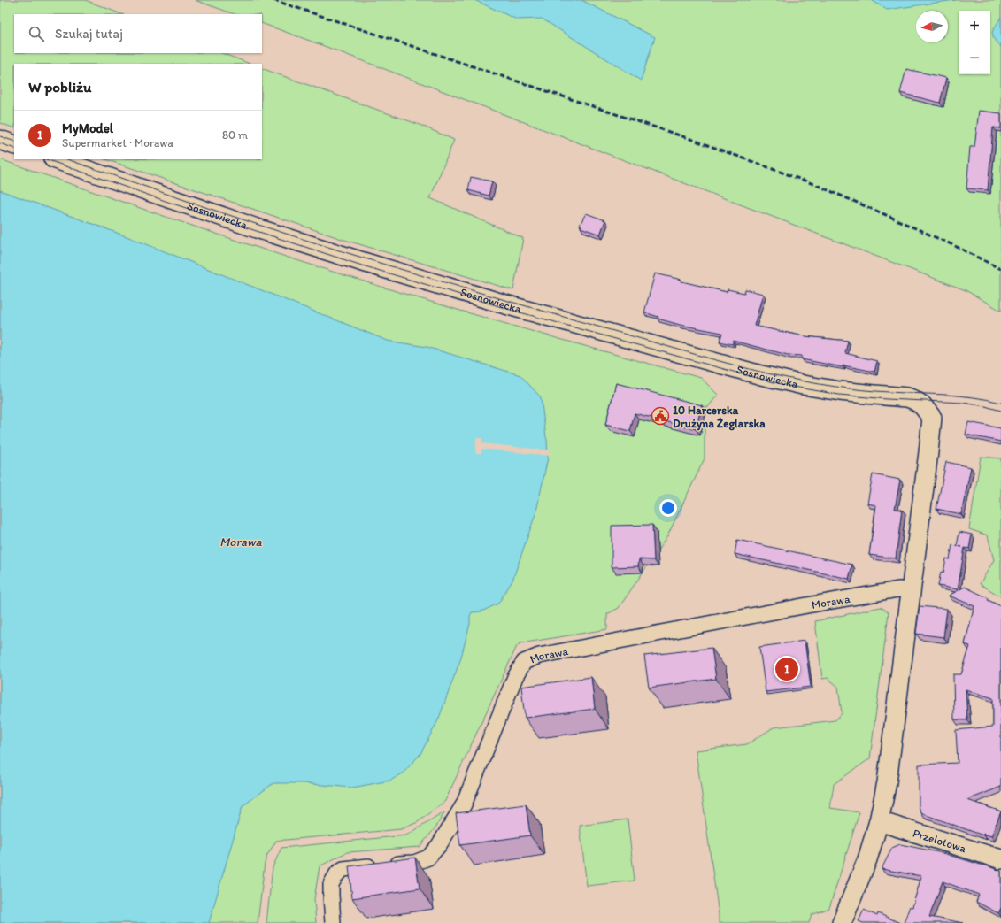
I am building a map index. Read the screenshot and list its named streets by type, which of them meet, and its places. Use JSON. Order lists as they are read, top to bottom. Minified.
{"streets":{"street":["Sosnowiecka","Morawa","Przelotowa"]},"crossings":[["Sosnowiecka","Morawa"]],"water":["Morawa"],"places":{"public building":["10 Harcerska Drużyna Żeglarska"]},"north":"left","page":{"map_buttons":["+","−"],"search":"Szukaj tutaj","heading":"W pobliżu","list":[{"mark":"1","name":"MyModel","note":"Supermarket · Morawa","value":"80 m"}],"pins":"1"}}
